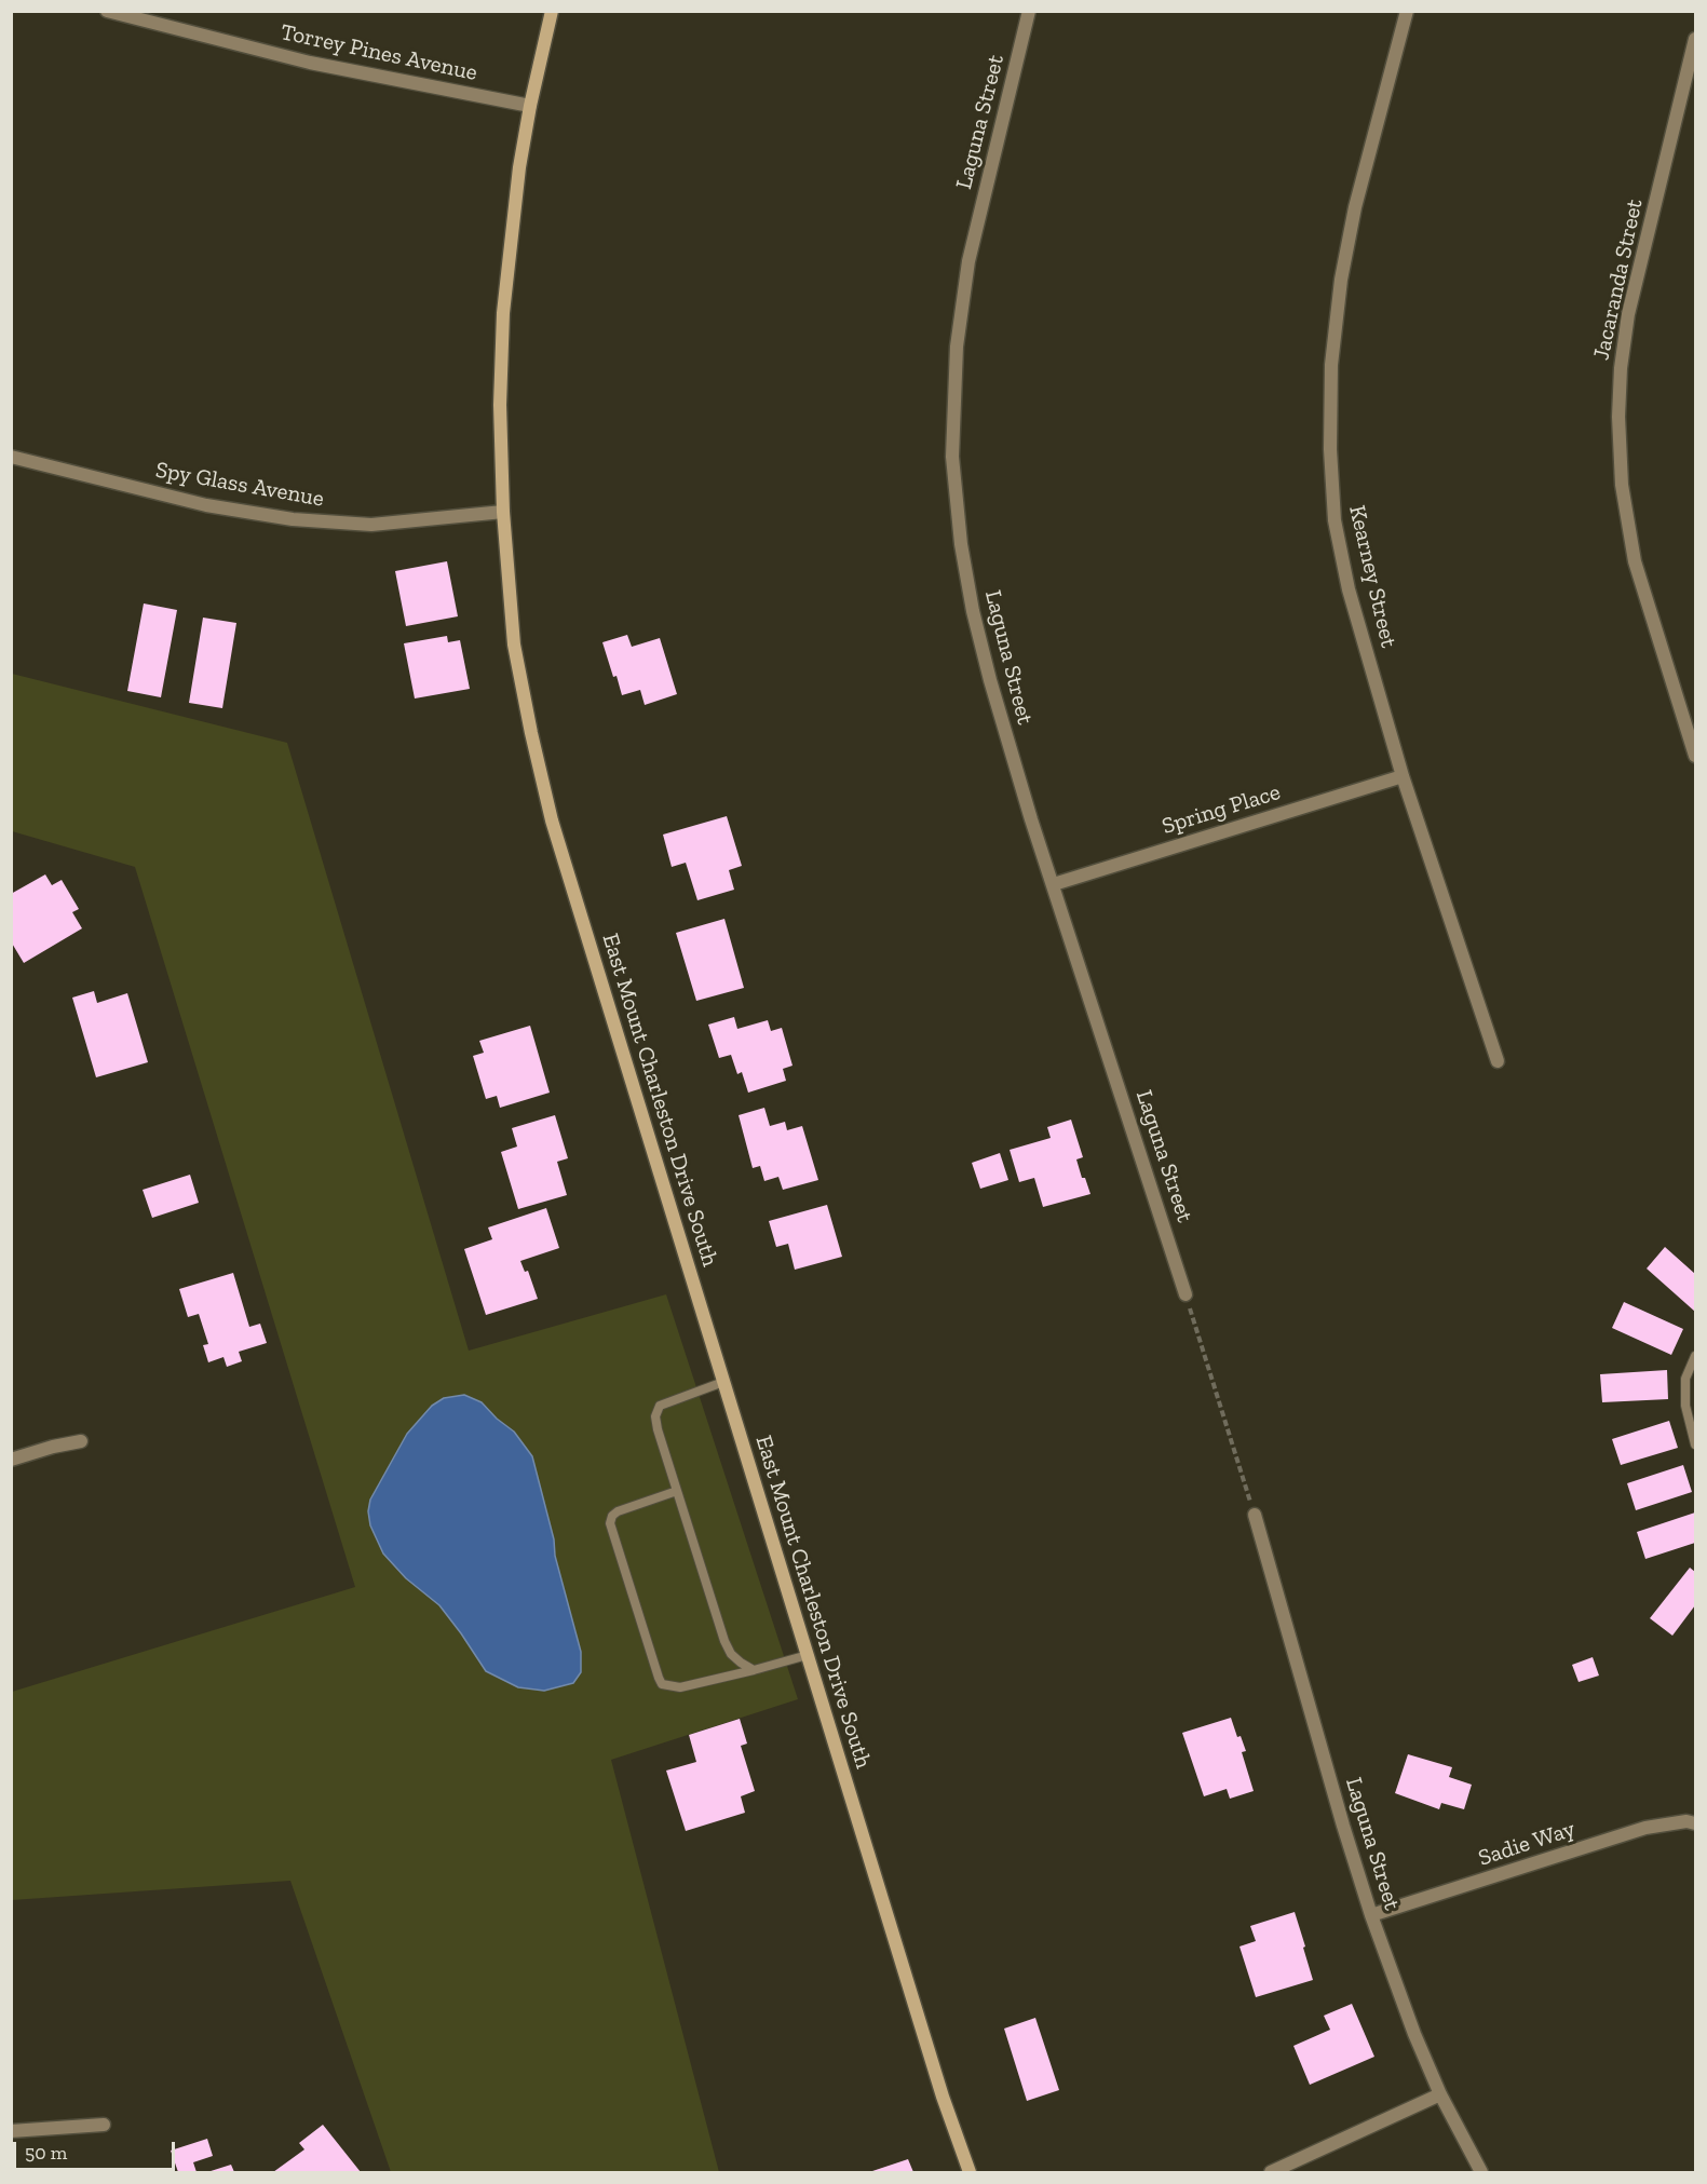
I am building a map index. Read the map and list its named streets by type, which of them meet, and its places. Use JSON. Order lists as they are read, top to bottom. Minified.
{"streets":{"street":["Torrey Pines Avenue","Laguna Street","Jacaranda Street","Spy Glass Avenue","Kearney Street","Spring Place","East Mount Charleston Drive South","Sadie Way"]},"crossings":[["Torrey Pines Avenue","East Mount Charleston Drive South"],["Laguna Street","Spring Place"],["Laguna Street","Sadie Way"],["Spy Glass Avenue","East Mount Charleston Drive South"],["Kearney Street","Spring Place"]],"scale_bar":"50 m"}
